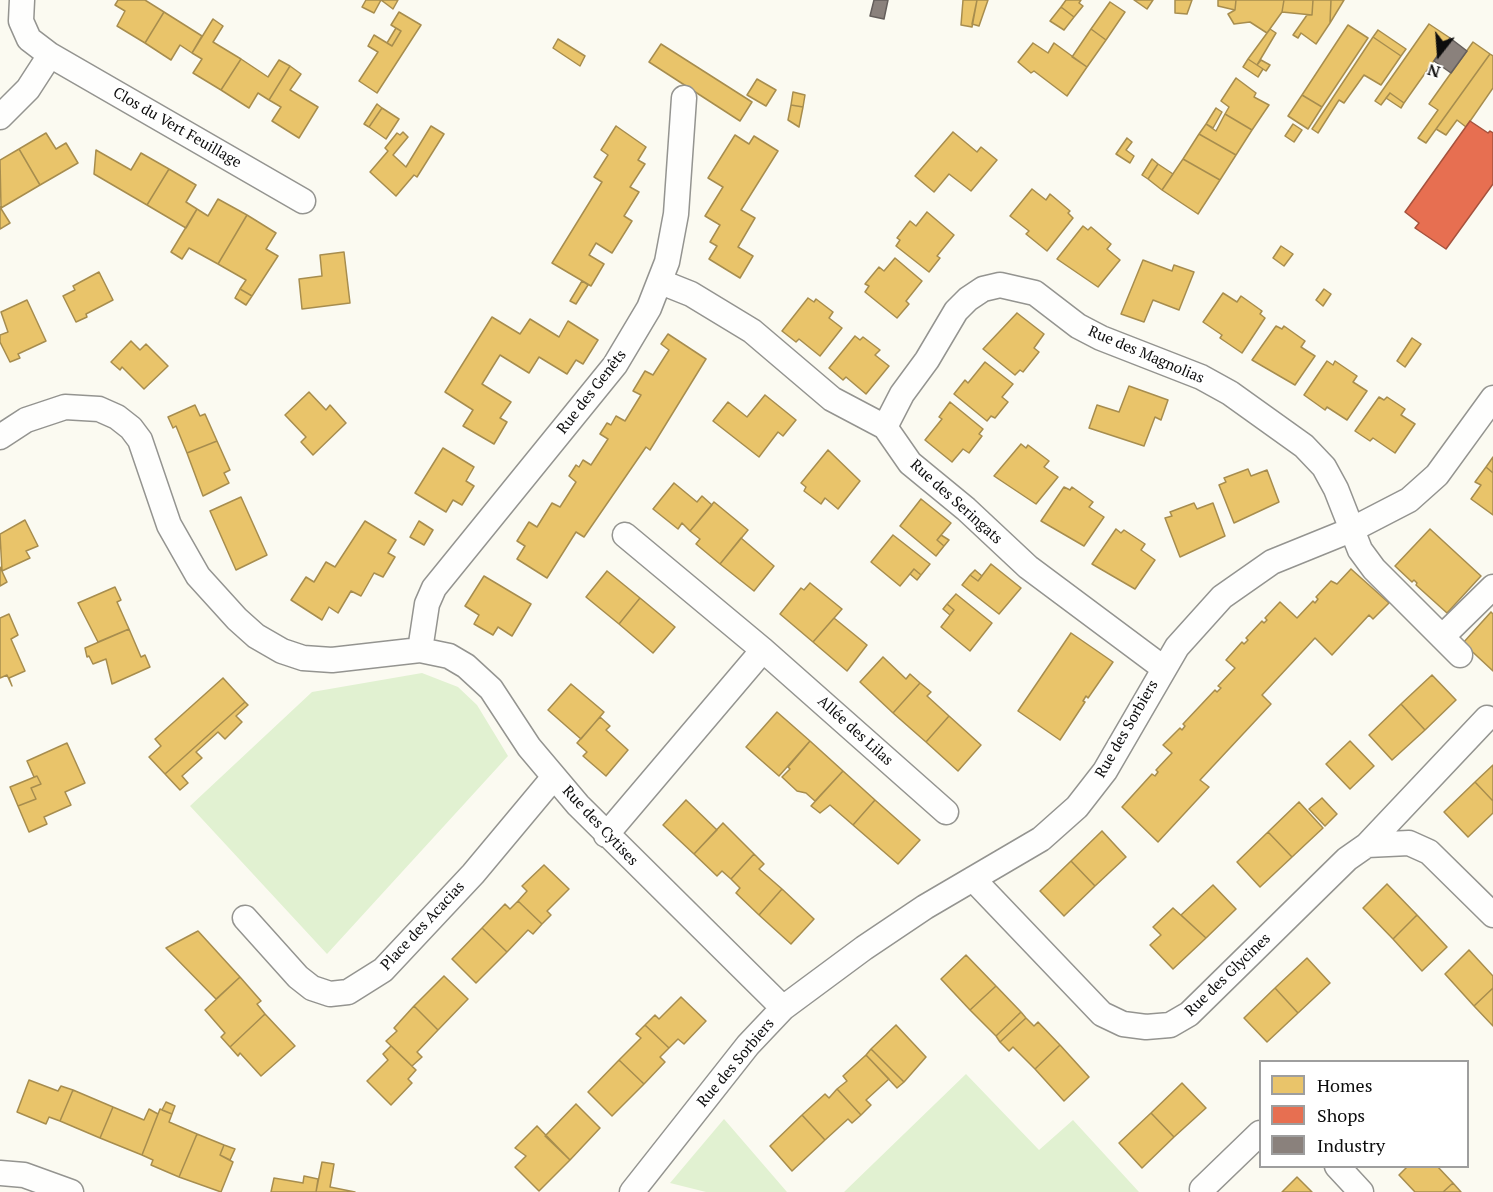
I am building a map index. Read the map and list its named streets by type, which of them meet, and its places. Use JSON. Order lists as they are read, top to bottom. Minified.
{"streets":{"street":["Clos du Vert Feuillage","Rue des Magnolias","Rue des Genêts","Rue des Seringats","Rue des Sorbiers","Allée des Lilas","Rue des Cytises","Place des Acacias","Rue des Glycines"]},"crossings":[["Rue des Magnolias","Rue des Seringats"],["Rue des Magnolias","Rue des Sorbiers"],["Rue des Genêts","Rue des Seringats"],["Rue des Genêts","Rue des Cytises"],["Rue des Seringats","Rue des Sorbiers"],["Rue des Sorbiers","Rue des Cytises"],["Rue des Sorbiers","Rue des Glycines"],["Rue des Cytises","Place des Acacias"]],"legend":["Homes","Shops","Industry"],"north":"bottom"}
